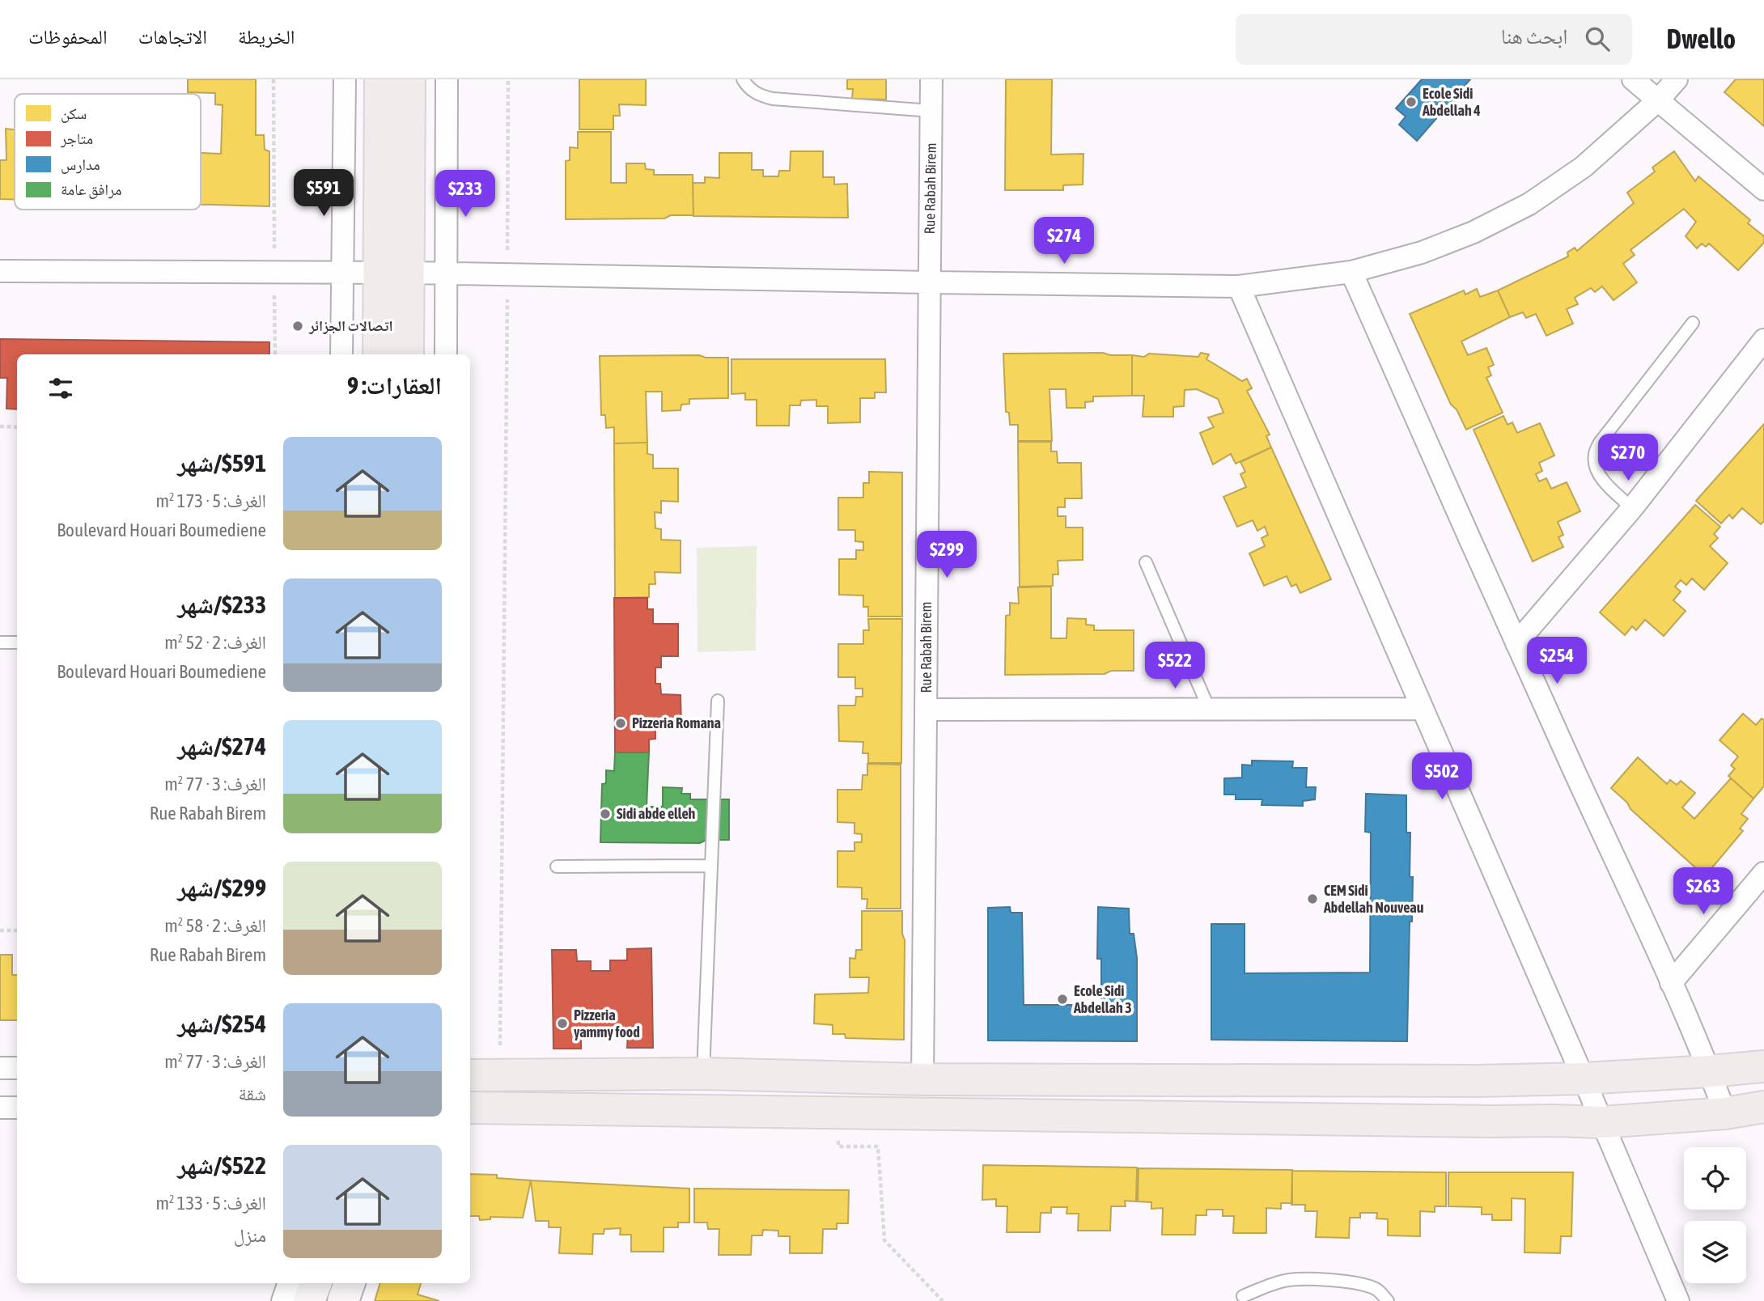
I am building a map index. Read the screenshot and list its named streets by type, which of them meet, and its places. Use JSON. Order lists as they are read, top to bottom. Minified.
{"streets":{"street":["Rue Rabah Birem"]},"places":["Ecole Sidi Abdellah 4","اتصالات الجزائر","Pizzeria Romana","Sidi abde elleh","CEM Sidi Abdellah Nouveau","Ecole Sidi Abdellah 3","Pizzeria yammy food"],"legend":["سكن","متاجر","مدارس","مرافق عامة"],"page":{"header":"Dwello","search":"ابحث هنا","nav":["الخريطة","الاتجاهات","المحفوظات"],"price":["$591","$233","$274","$270","$299","$254","$522","$502","$263"],"heading":"العقارات: 9","list":[{"name":"$591/شهر","note":"الغرف: 5 · 173 m² · Boulevard Houari Boumediene"},{"name":"$233/شهر","note":"الغرف: 2 · 52 m² · Boulevard Houari Boumediene"},{"name":"$274/شهر","note":"الغرف: 3 · 77 m² · Rue Rabah Birem"},{"name":"$299/شهر","note":"الغرف: 2 · 58 m² · Rue Rabah Birem"},{"name":"$254/شهر","note":"الغرف: 3 · 77 m² · شقة"},{"name":"$522/شهر","note":"الغرف: 5 · 133 m² · منزل"}]}}
